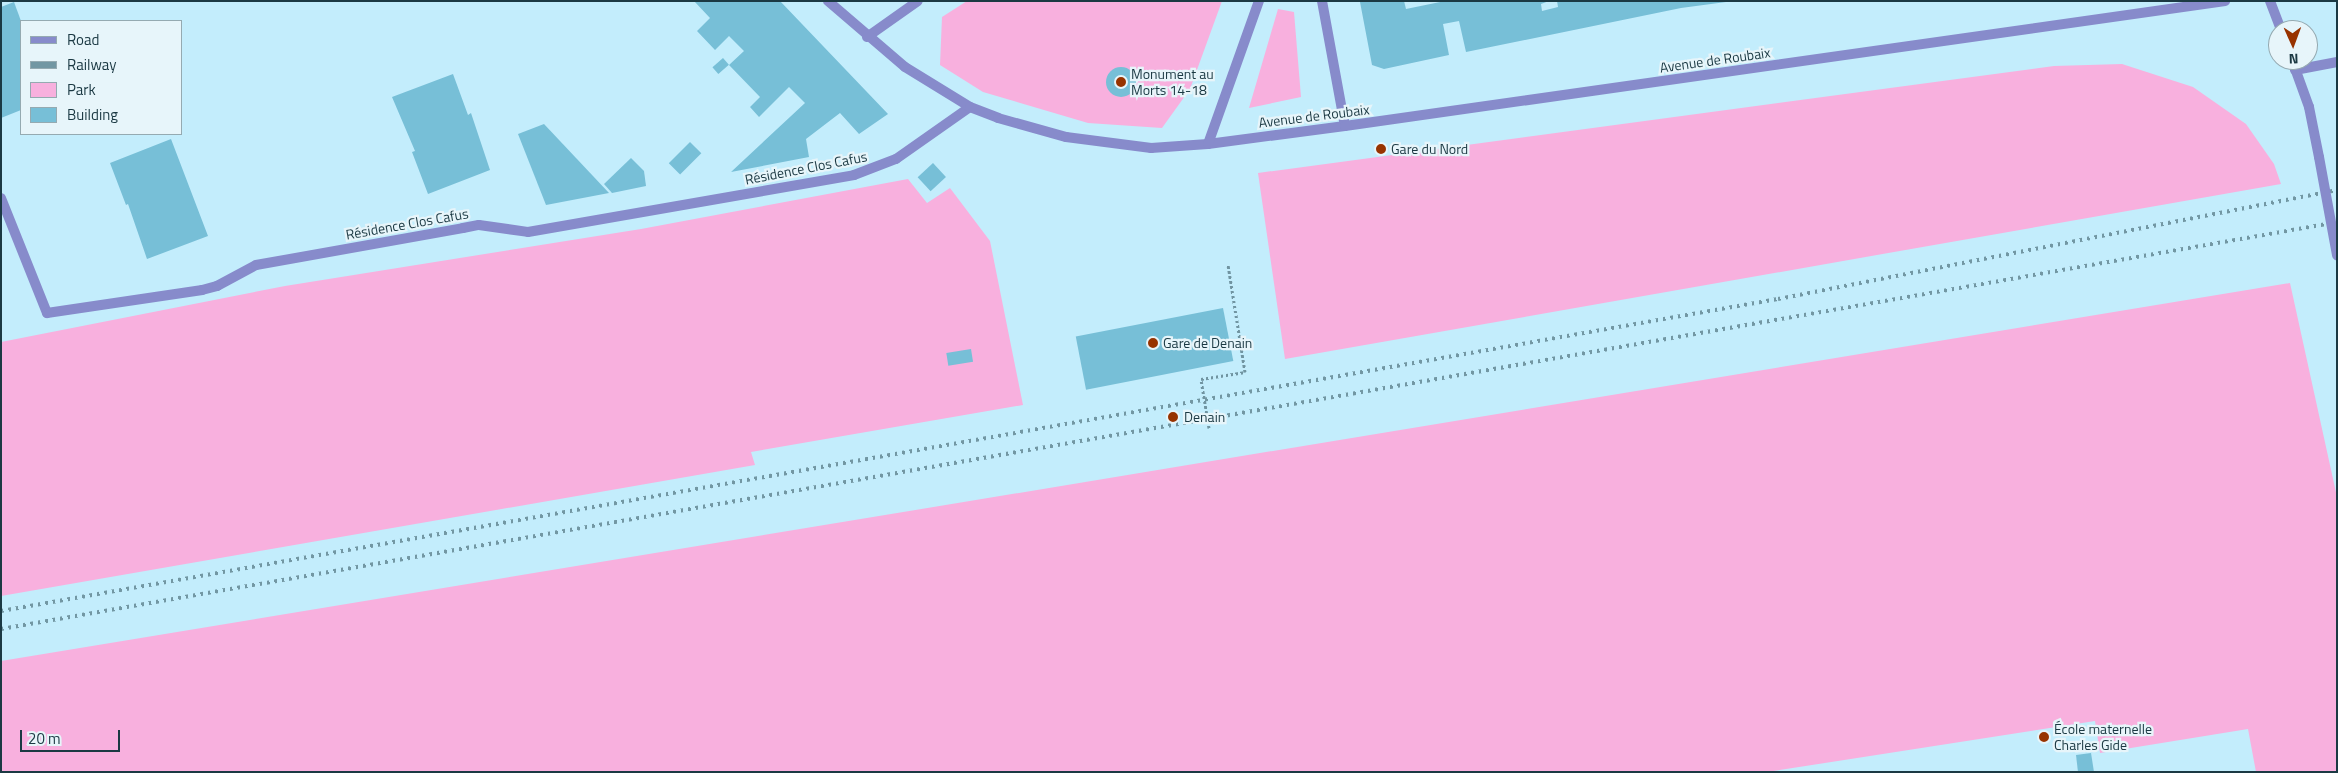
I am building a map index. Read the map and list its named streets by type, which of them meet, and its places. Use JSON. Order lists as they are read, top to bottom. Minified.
{"streets":{"street":["Avenue de Roubaix","Résidence Clos Cafus"]},"crossings":[["Avenue de Roubaix","Résidence Clos Cafus"]],"places":["Monument au Morts 14-18","Gare du Nord","Gare de Denain","Denain","École maternelle Charles Gide"],"legend":["Road","Railway","Park","Building"],"scale_bar":"20 m","north":"bottom"}
